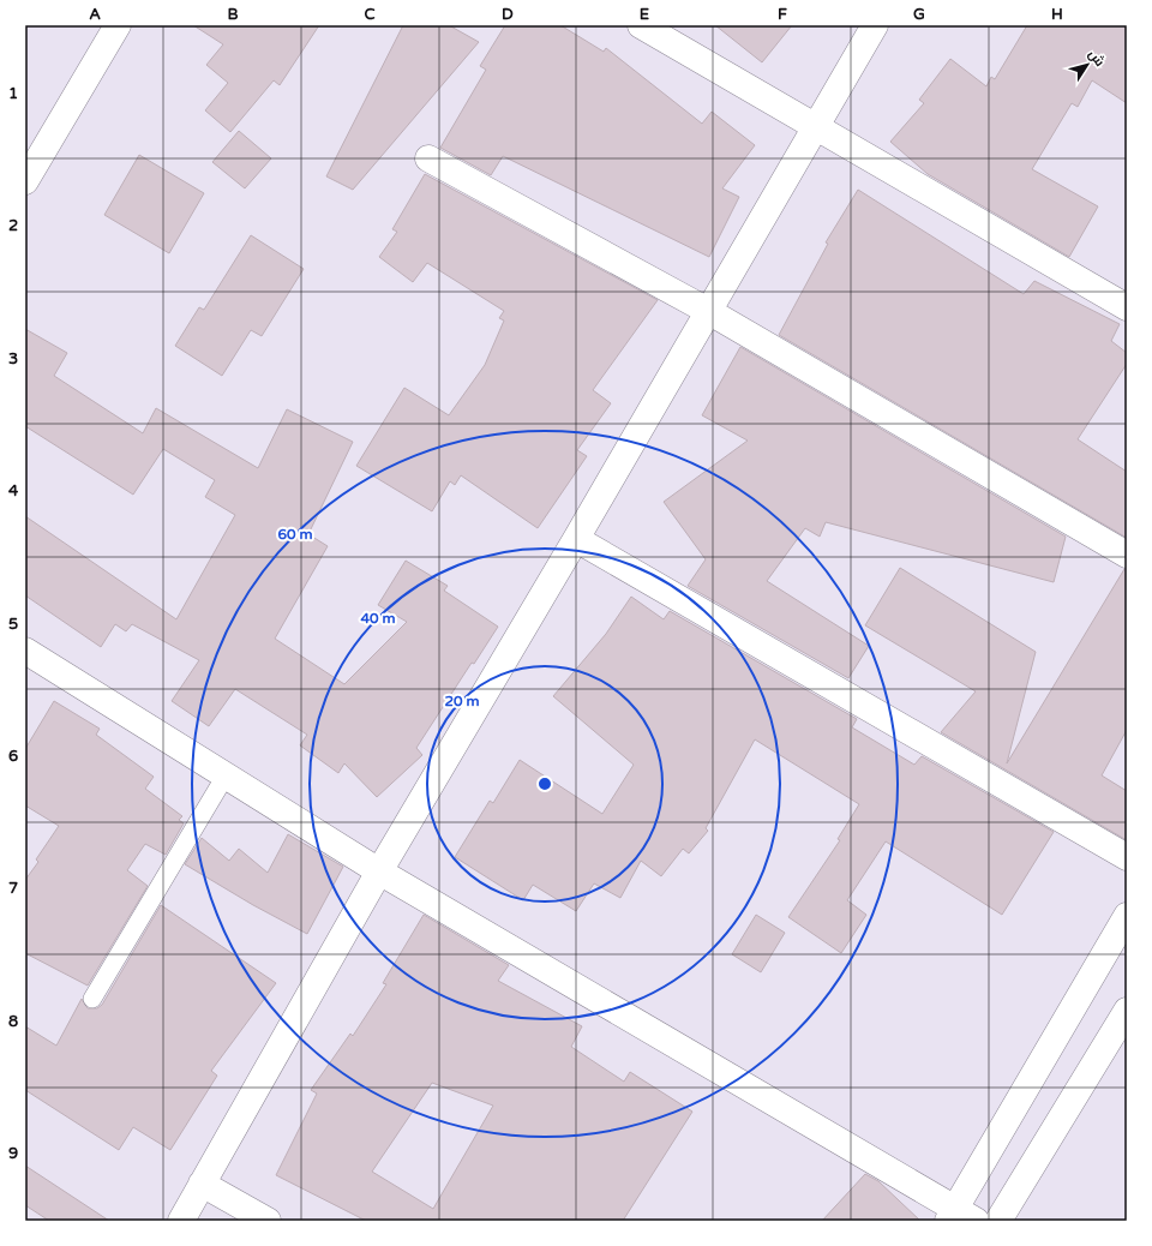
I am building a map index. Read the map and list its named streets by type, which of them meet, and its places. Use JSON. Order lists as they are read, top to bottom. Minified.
{"north":"top right","grid":{"columns":["A","B","C","D","E","F","G","H"],"rows":["1","2","3","4","5","6","7","8","9"]},"rings":["60 m","40 m","20 m"]}
